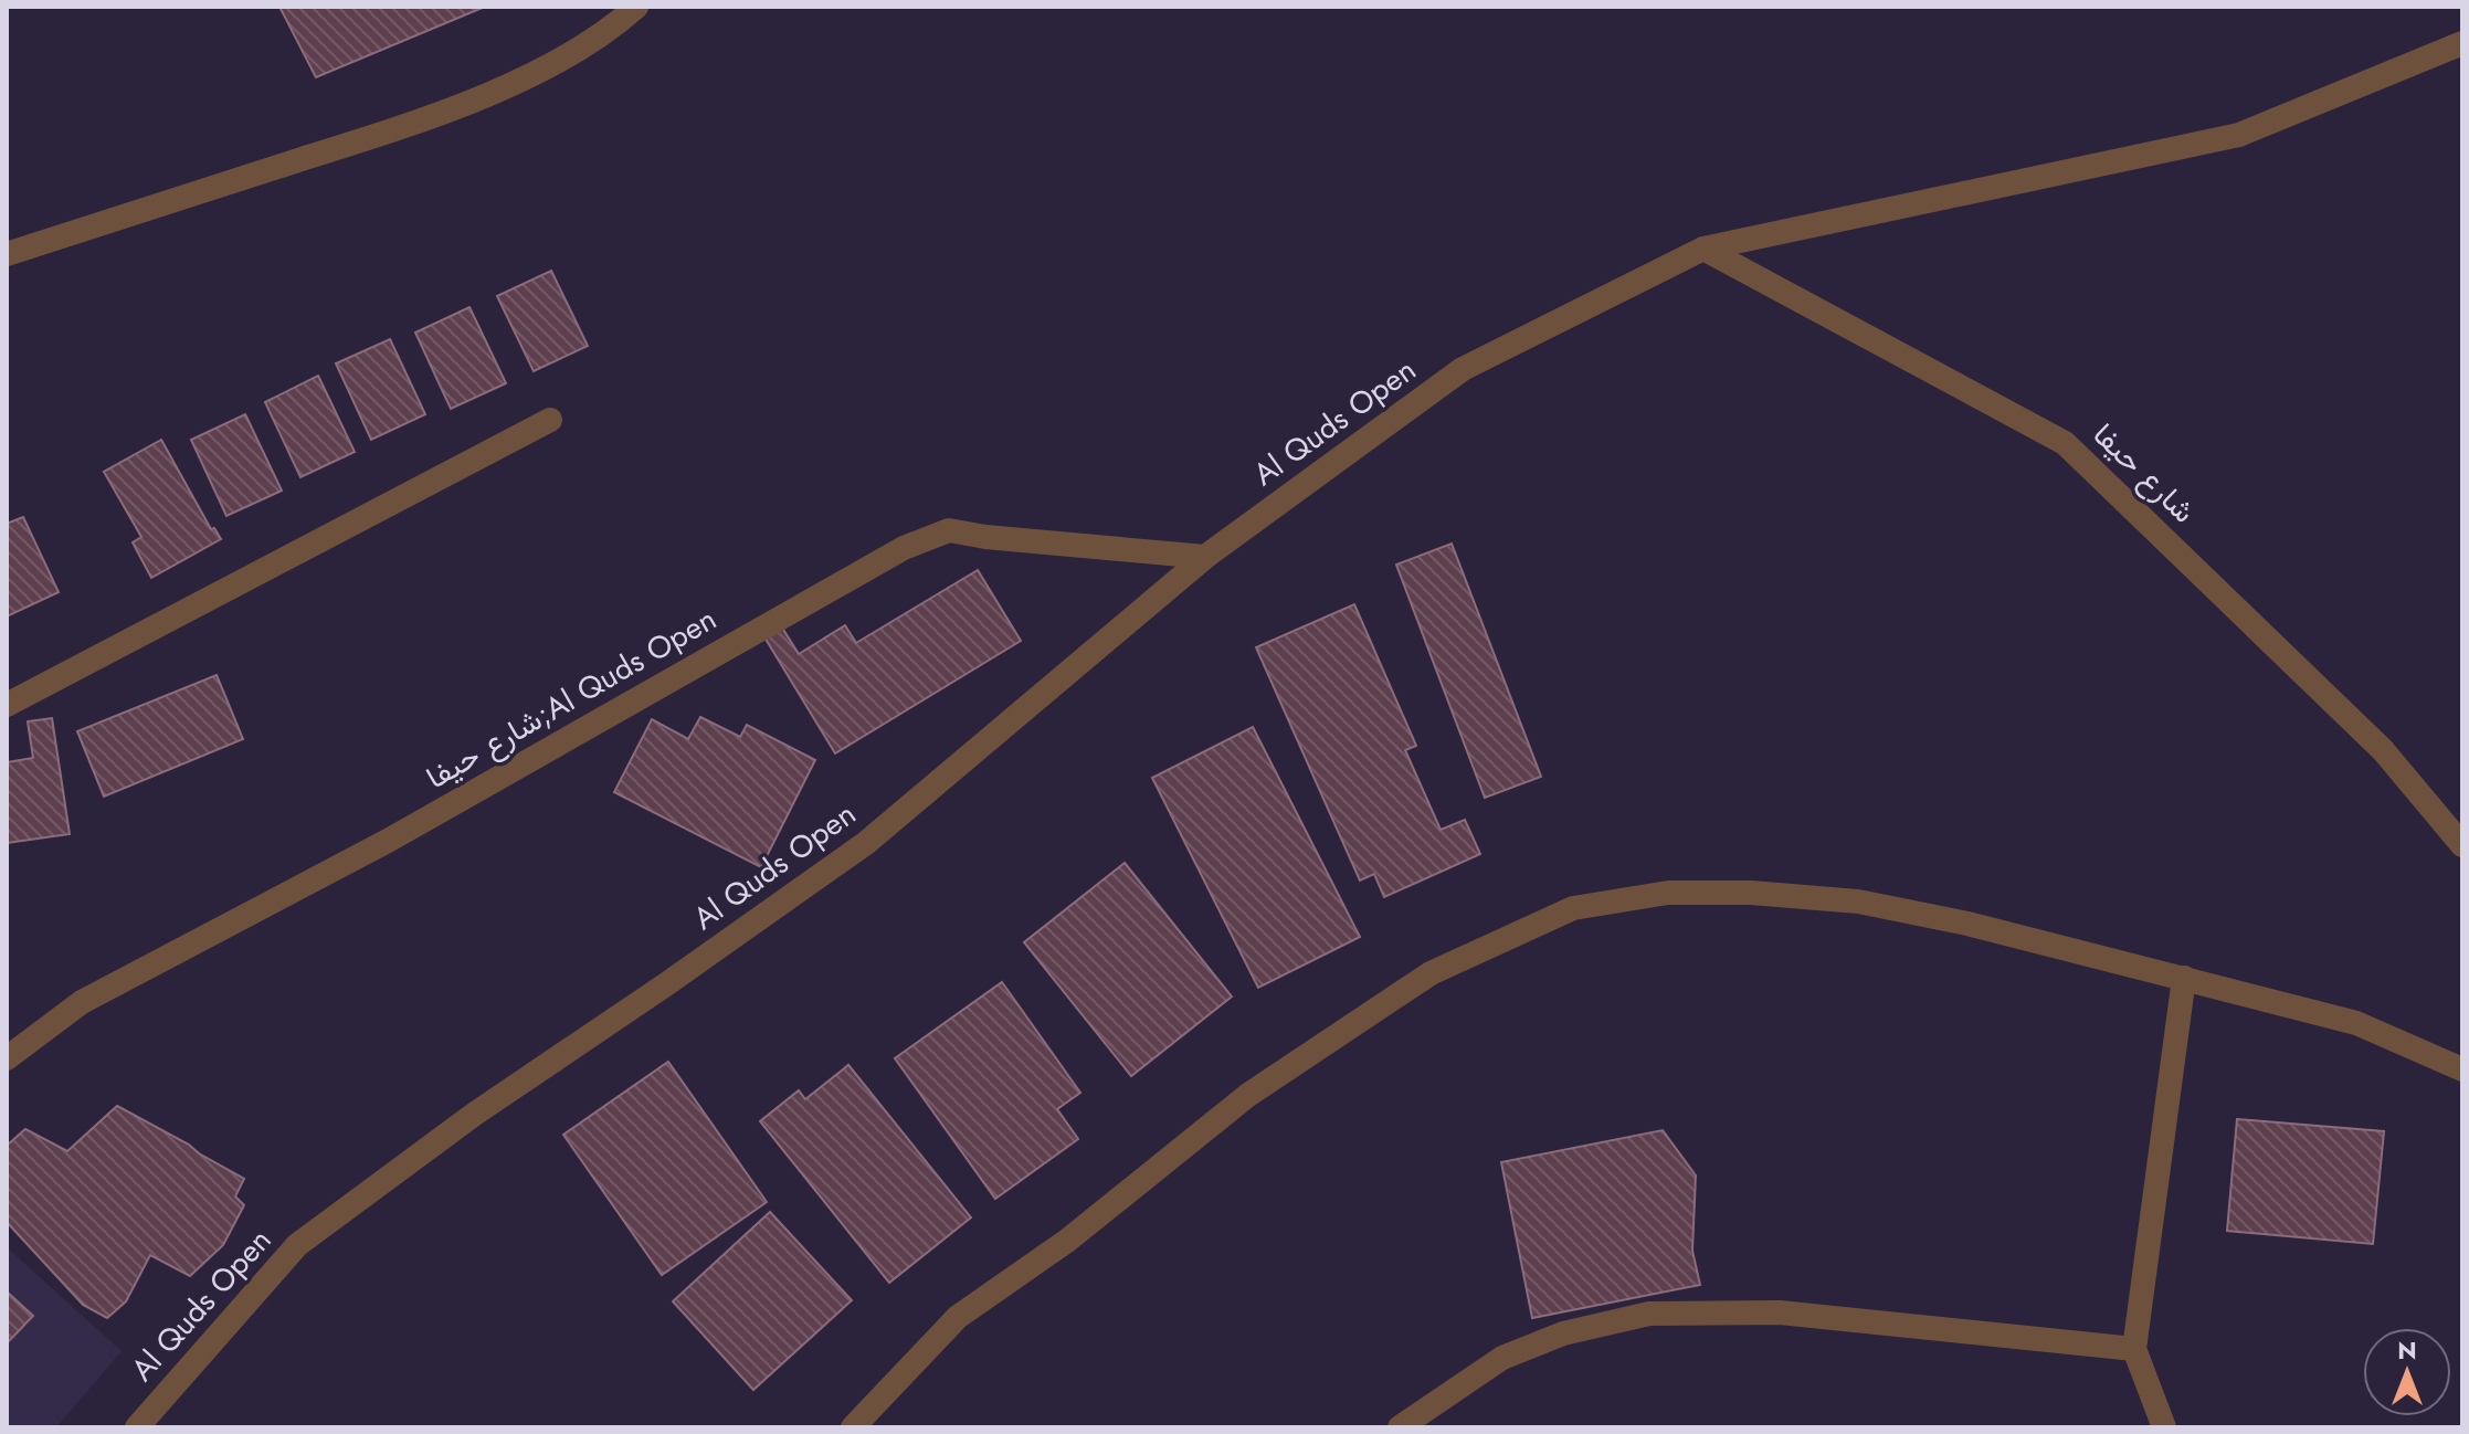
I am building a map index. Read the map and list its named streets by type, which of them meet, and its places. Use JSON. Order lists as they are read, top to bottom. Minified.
{"streets":{"street":["Al Quds Open","شارع حيفا","شارع حيفا;Al Quds Open"]},"crossings":[["Al Quds Open","شارع حيفا"],["Al Quds Open","شارع حيفا;Al Quds Open"]],"north":"top"}
